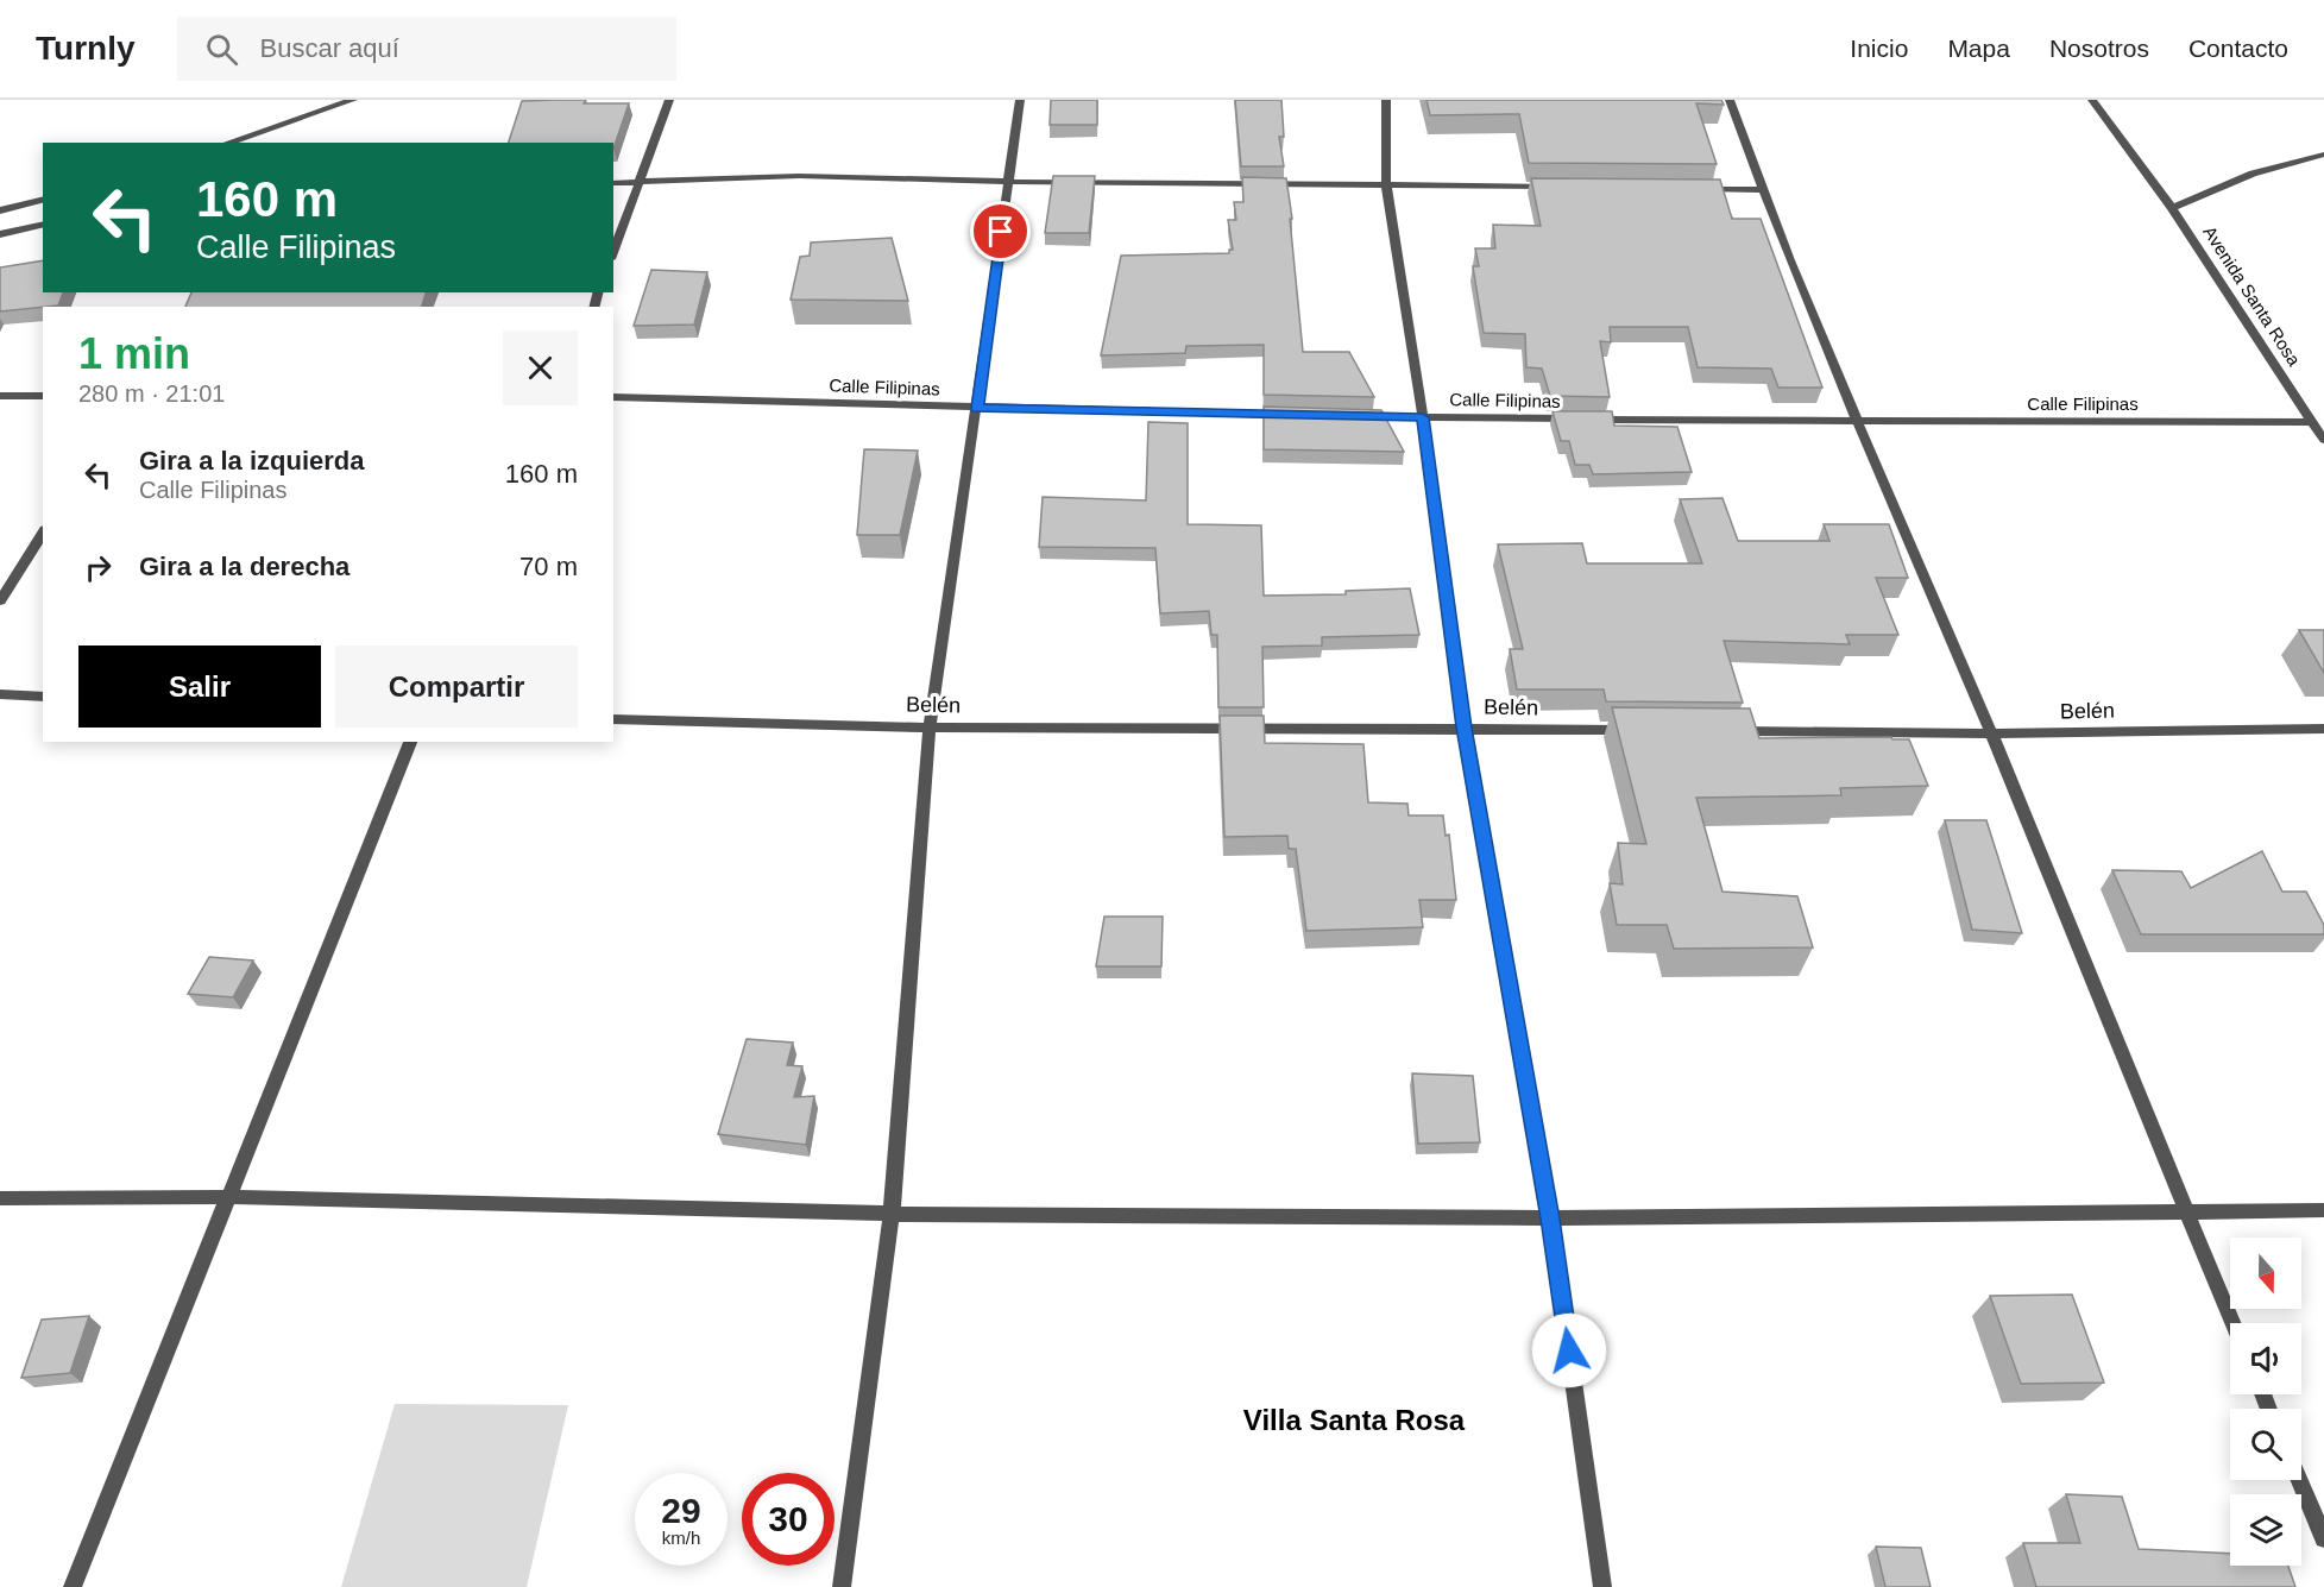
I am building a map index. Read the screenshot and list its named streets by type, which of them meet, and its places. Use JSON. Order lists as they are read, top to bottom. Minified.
{"streets":{"street":["Avenida Santa Rosa","Calle Filipinas","Belén"]},"crossings":[["Avenida Santa Rosa","Calle Filipinas"]],"districts":["Villa Santa Rosa"],"north":"bottom","page":{"header":"Turnly","search":"Buscar aquí","nav":["Inicio","Mapa","Nosotros","Contacto"],"turn":["160 m","Calle Filipinas"],"heading":["1 min","280 m · 21:01"],"list":[{"name":"Gira a la izquierda","note":"Calle Filipinas","value":"160 m"},{"name":"Gira a la derecha","value":"70 m"}],"buttons":["Salir","Compartir"],"speed":"29 km/h","limit":"30"}}
